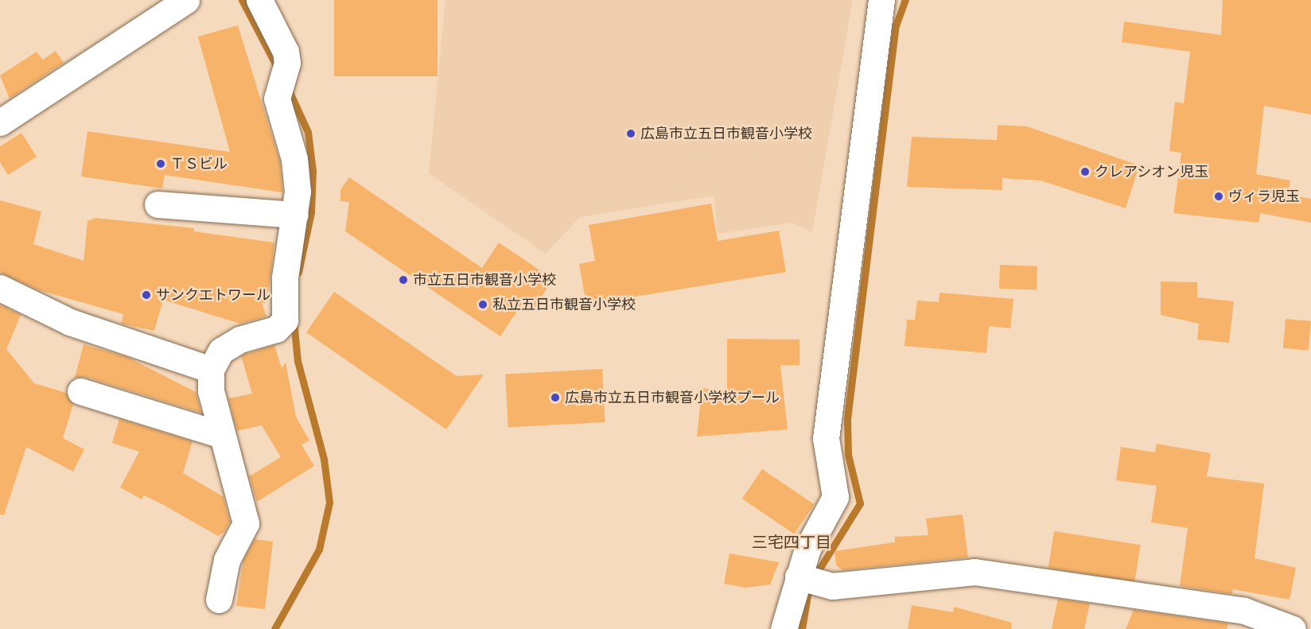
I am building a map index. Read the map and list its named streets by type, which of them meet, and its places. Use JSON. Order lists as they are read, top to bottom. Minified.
{"districts":["三宅四丁目"],"places":["広島市立五日市観音小学校","ＴＳビル","クレアシオン児玉","ヴィラ児玉","市立五日市観音小学校","サンクエトワール","私立五日市観音小学校","広島市立五日市観音小学校プール"]}
